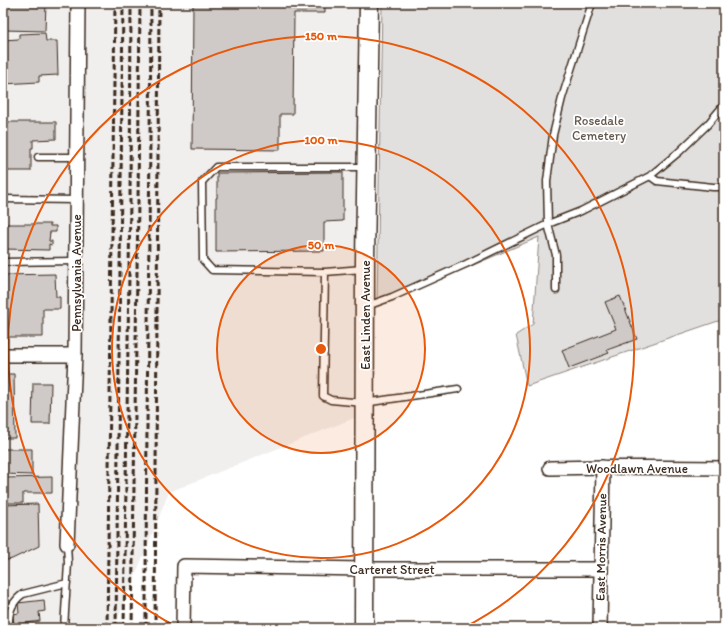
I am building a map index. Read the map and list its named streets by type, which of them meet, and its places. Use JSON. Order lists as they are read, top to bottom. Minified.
{"streets":{"street":["Pennsylvania Avenue","East Linden Avenue","Woodlawn Avenue","East Morris Avenue","Carteret Street"]},"crossings":[["East Linden Avenue","Carteret Street"],["Woodlawn Avenue","East Morris Avenue"],["East Morris Avenue","Carteret Street"]],"parks":["Rosedale Cemetery"],"rings":["150 m","100 m","50 m"]}
